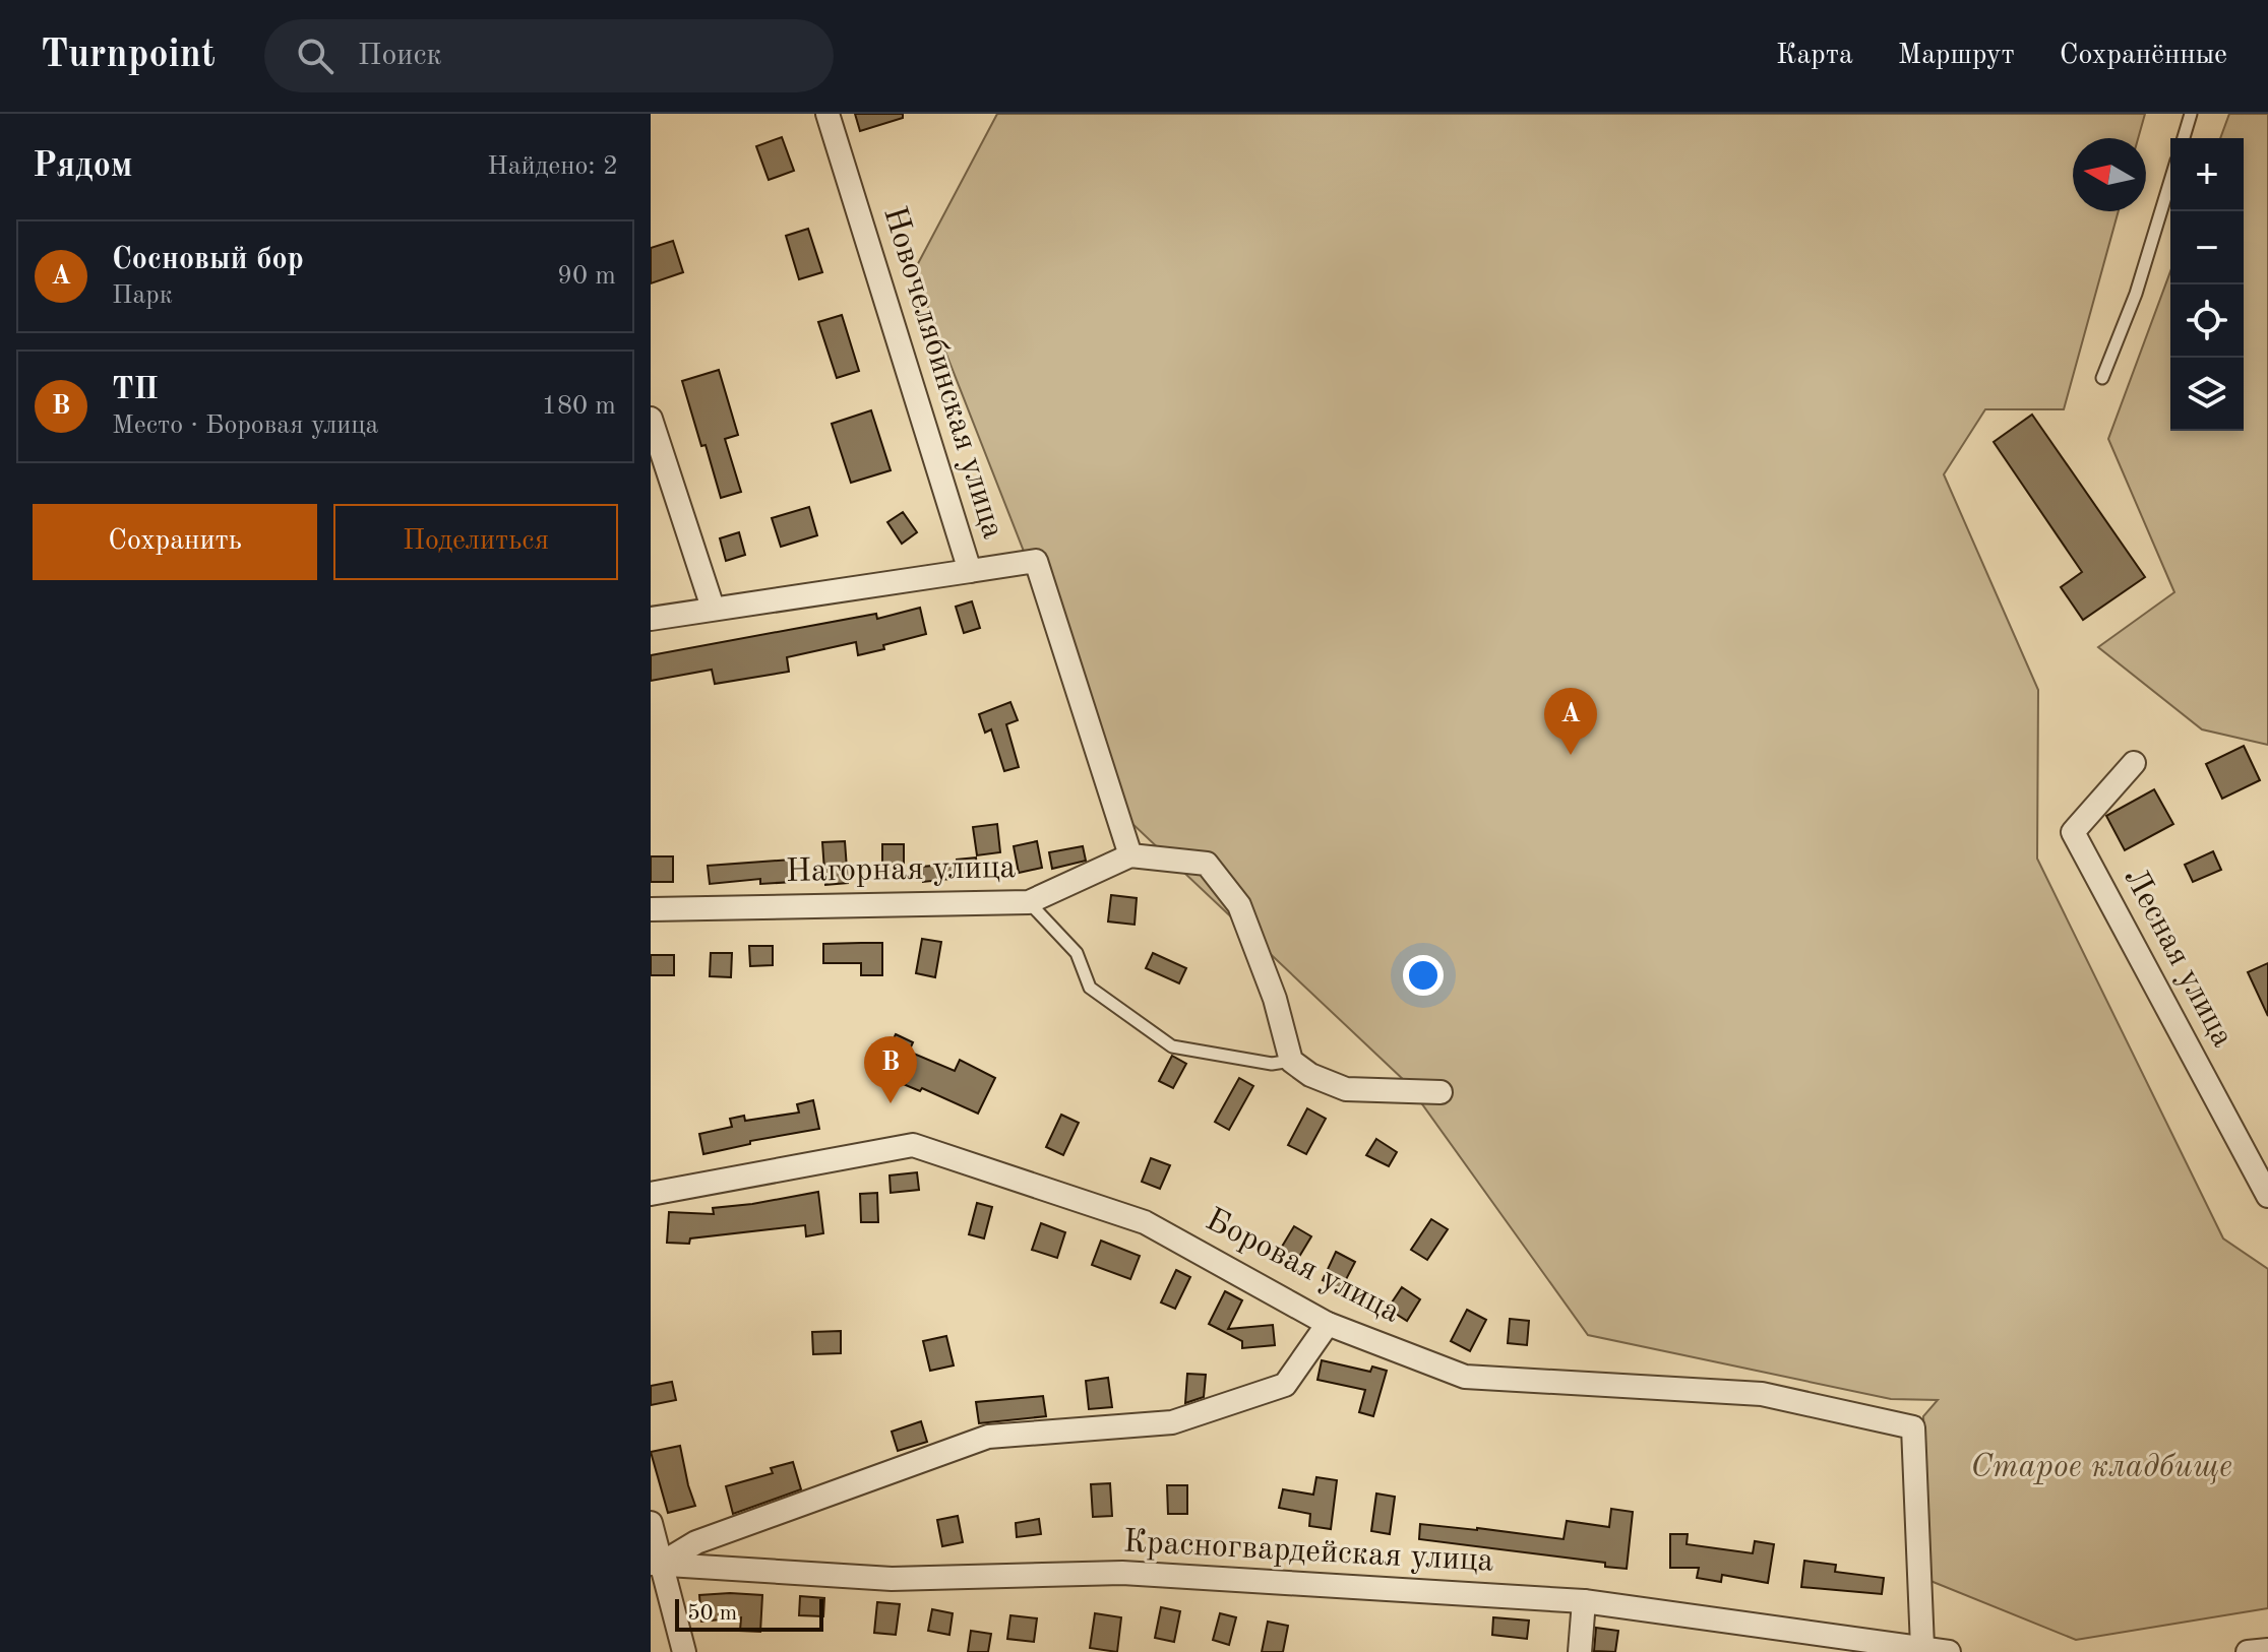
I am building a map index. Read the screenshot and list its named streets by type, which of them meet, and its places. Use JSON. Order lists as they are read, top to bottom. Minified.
{"streets":{"street":["Новочелябинская улица","Нагорная улица","Лесная улица","Боровая улица","Красногвардейская улица"]},"crossings":[["Новочелябинская улица","Нагорная улица"],["Боровая улица","Красногвардейская улица"]],"parks":["Старое кладбище"],"scale_bar":"50 m","north":"left","page":{"header":"Turnpoint","search":"Поиск","nav":["Карта","Маршрут","Сохранённые"],"heading":["Рядом","Найдено: 2"],"map_buttons":["+","−"],"list":[{"mark":"A","name":"Сосновый бор","note":"Парк","value":"90 m"},{"mark":"B","name":"ТП","note":"Место · Боровая улица","value":"180 m"}],"buttons":["Сохранить","Поделиться"],"pins":["A","B"],"scale":"50 m"}}
